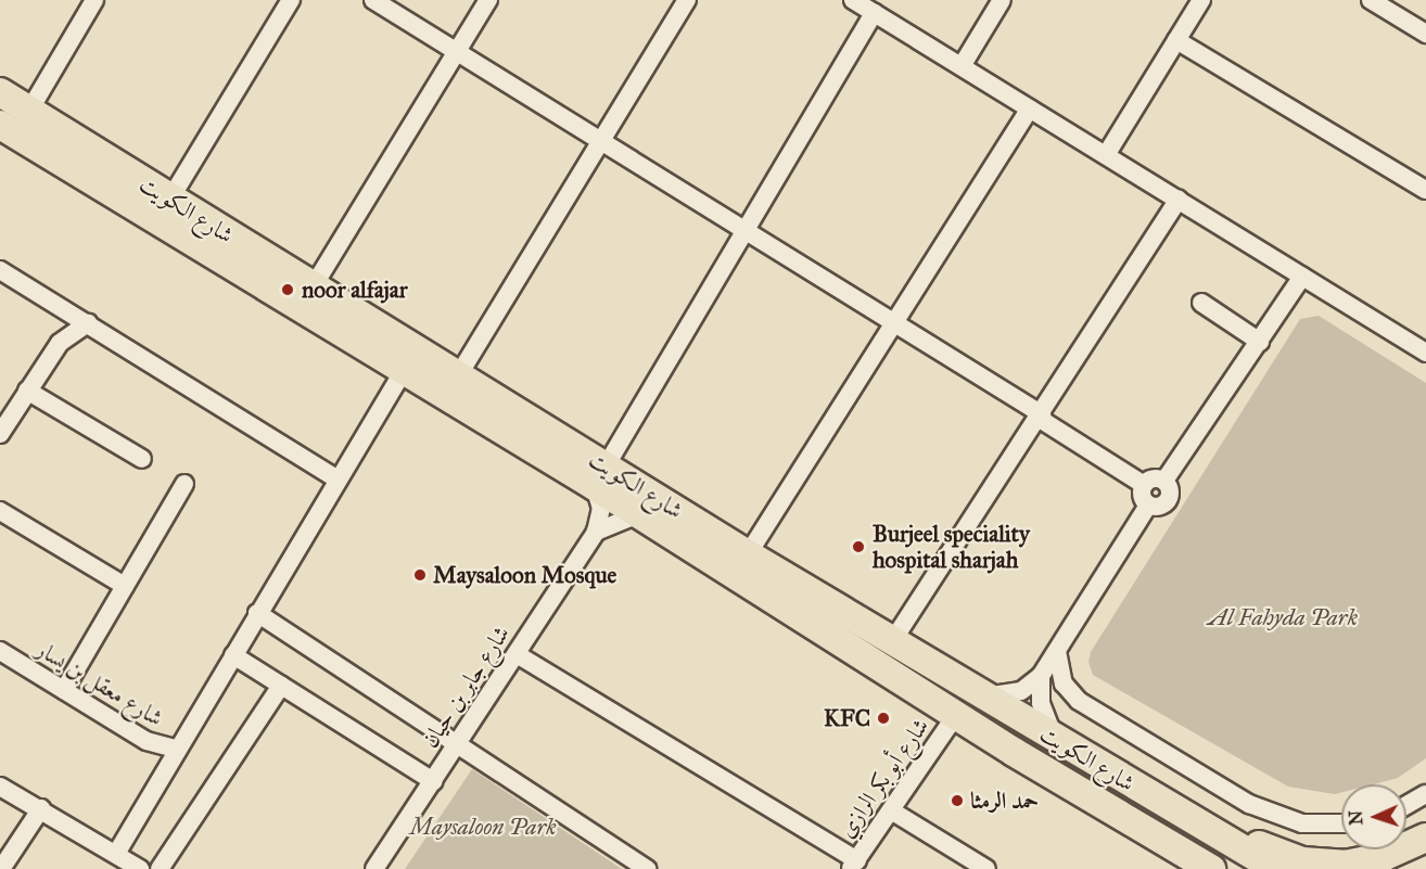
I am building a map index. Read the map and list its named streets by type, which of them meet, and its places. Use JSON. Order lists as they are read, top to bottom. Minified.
{"streets":{"main road":["شارع الكويت"],"street":["شارع معقل بن يسار","شارع جابر بن حيان","شارع أبو بكر الرازي"]},"crossings":[["شارع الكويت","شارع جابر بن حيان"],["شارع الكويت","شارع أبو بكر الرازي"]],"parks":["Al Fahyda Park","Maysaloon Park"],"places":["noor alfajar","Burjeel speciality hospital sharjah","Maysaloon Mosque","KFC","حمد الرمثا"],"north":"left"}
